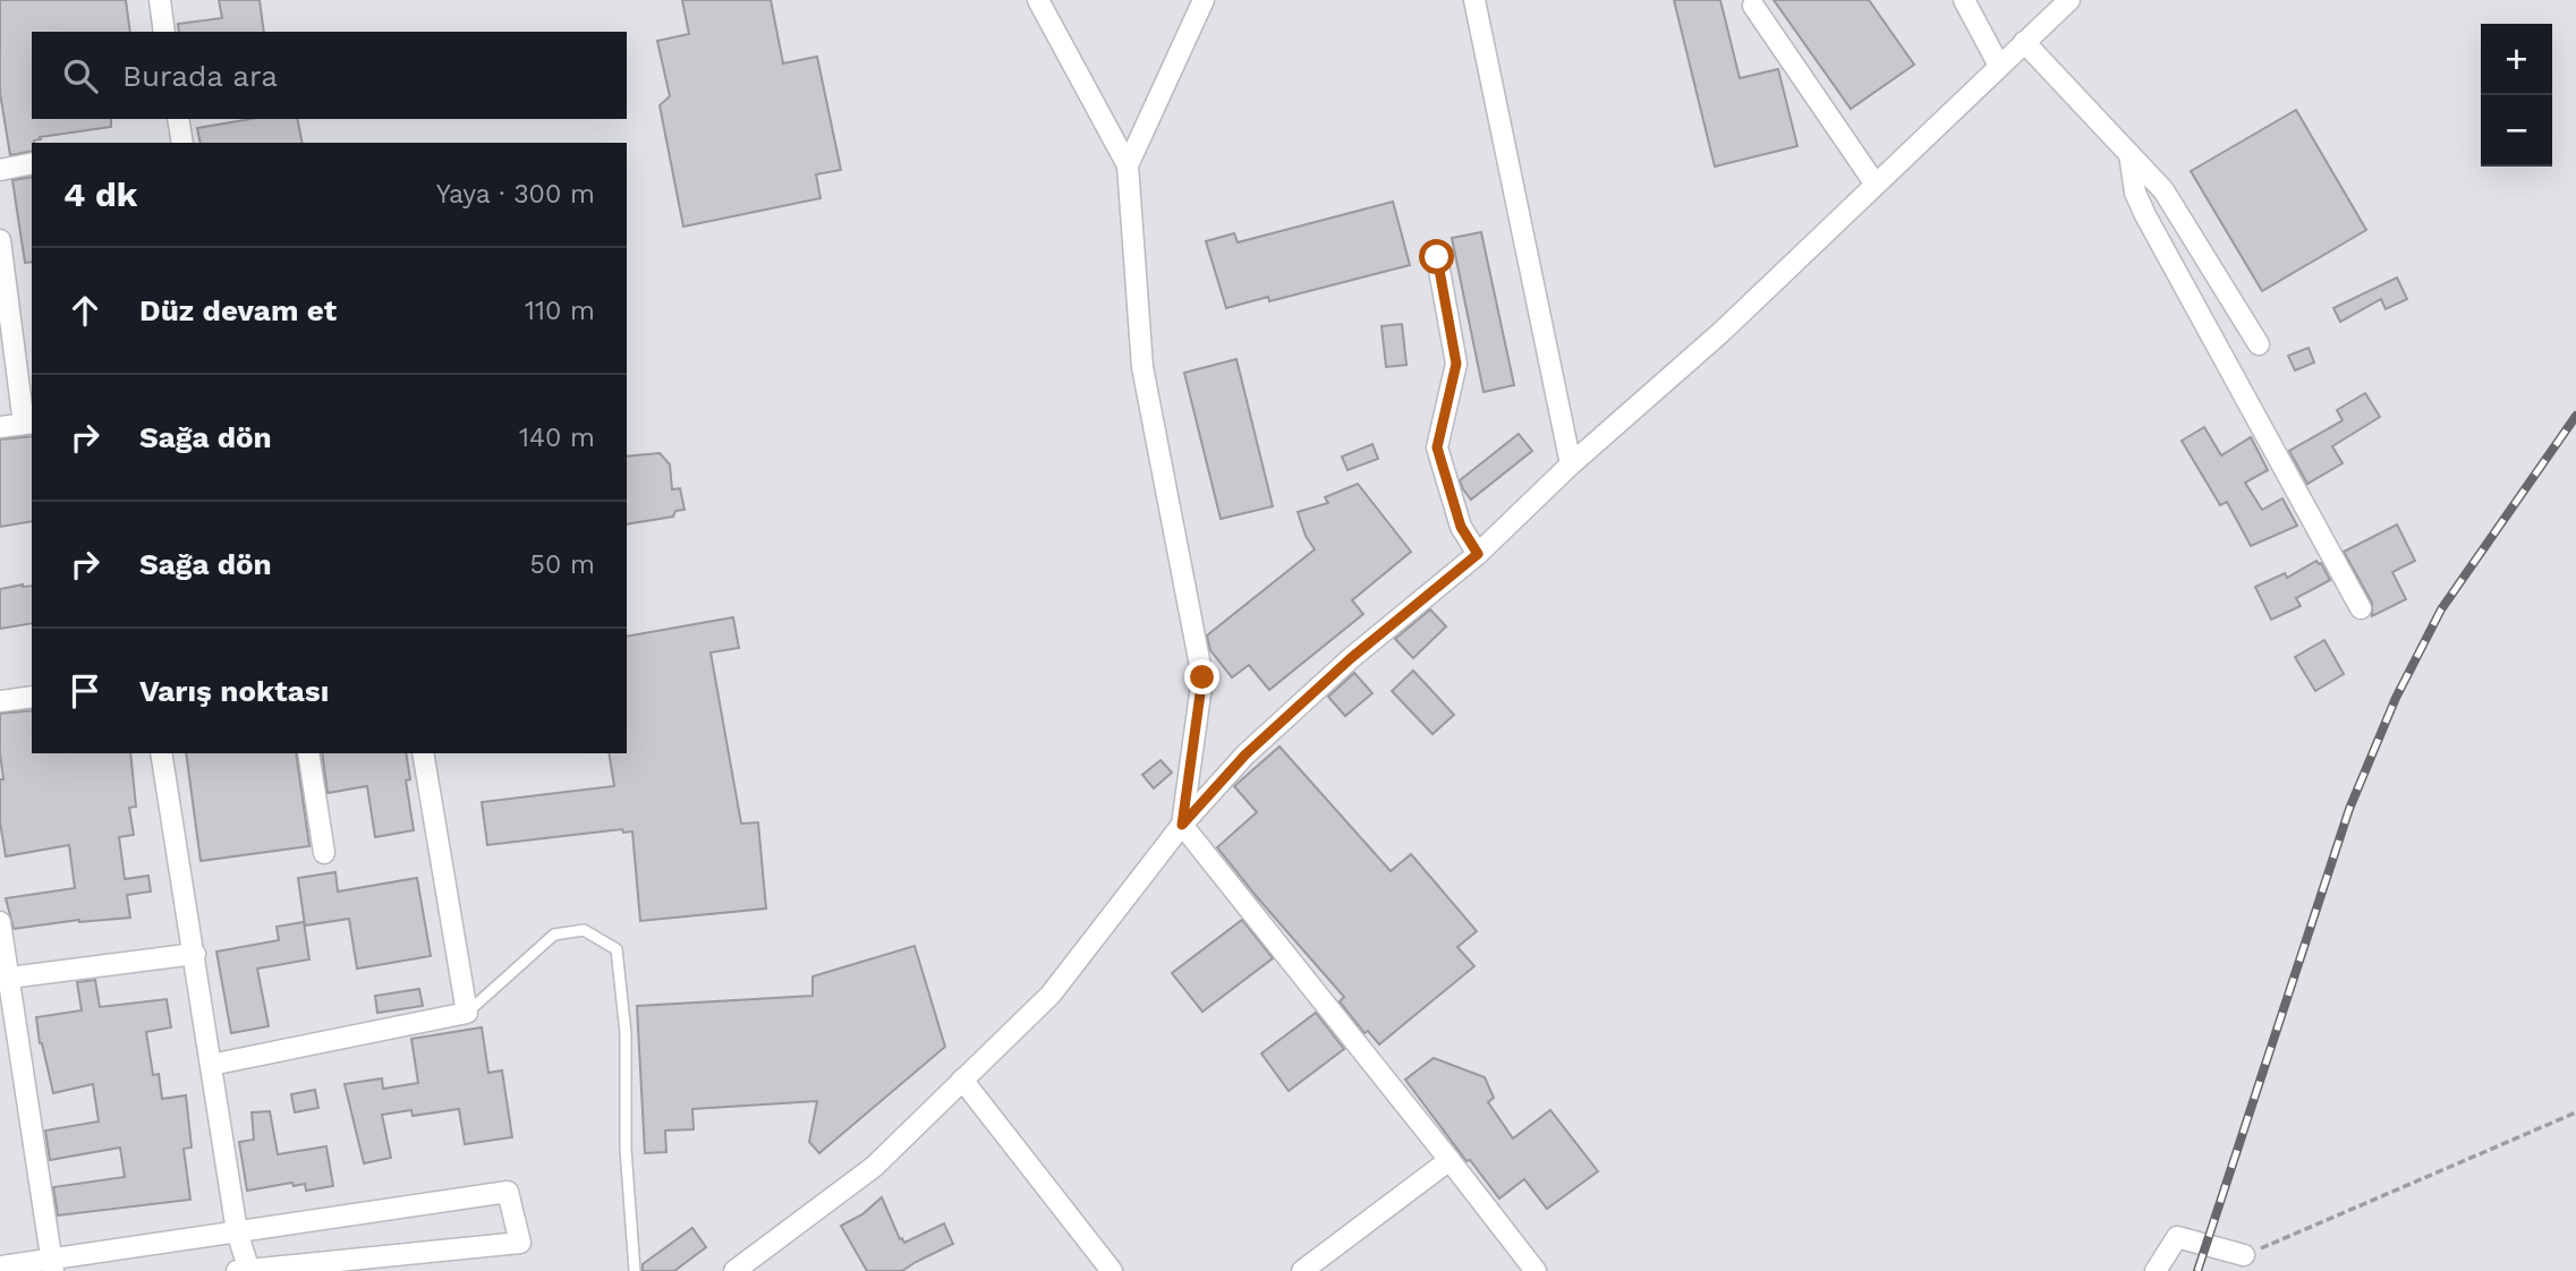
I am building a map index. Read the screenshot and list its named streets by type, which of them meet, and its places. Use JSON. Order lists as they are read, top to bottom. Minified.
{"page":{"map_buttons":["+","−"],"search":"Burada ara","heading":["4 dk","Yaya · 300 m"],"list":[["Düz devam et","110 m"],["Sağa dön","140 m"],["Sağa dön","50 m"],"Varış noktası"]}}
